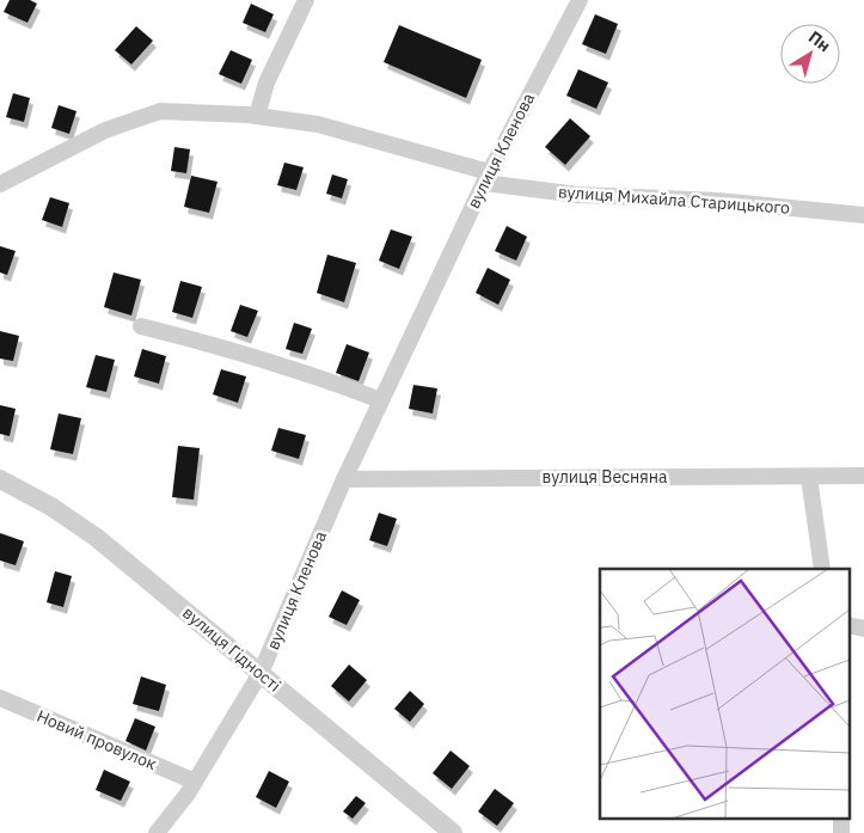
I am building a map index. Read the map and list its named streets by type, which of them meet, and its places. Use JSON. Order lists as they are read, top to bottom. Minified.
{"streets":{"street":["вулиця Кленова","вулиця Михайла Старицького","вулиця Весняна","вулиця Гідності","Новий провулок"]},"crossings":[["вулиця Кленова","вулиця Михайла Старицького"],["вулиця Кленова","вулиця Весняна"],["вулиця Кленова","вулиця Гідності"],["вулиця Кленова","Новий провулок"]],"north":"top right"}
